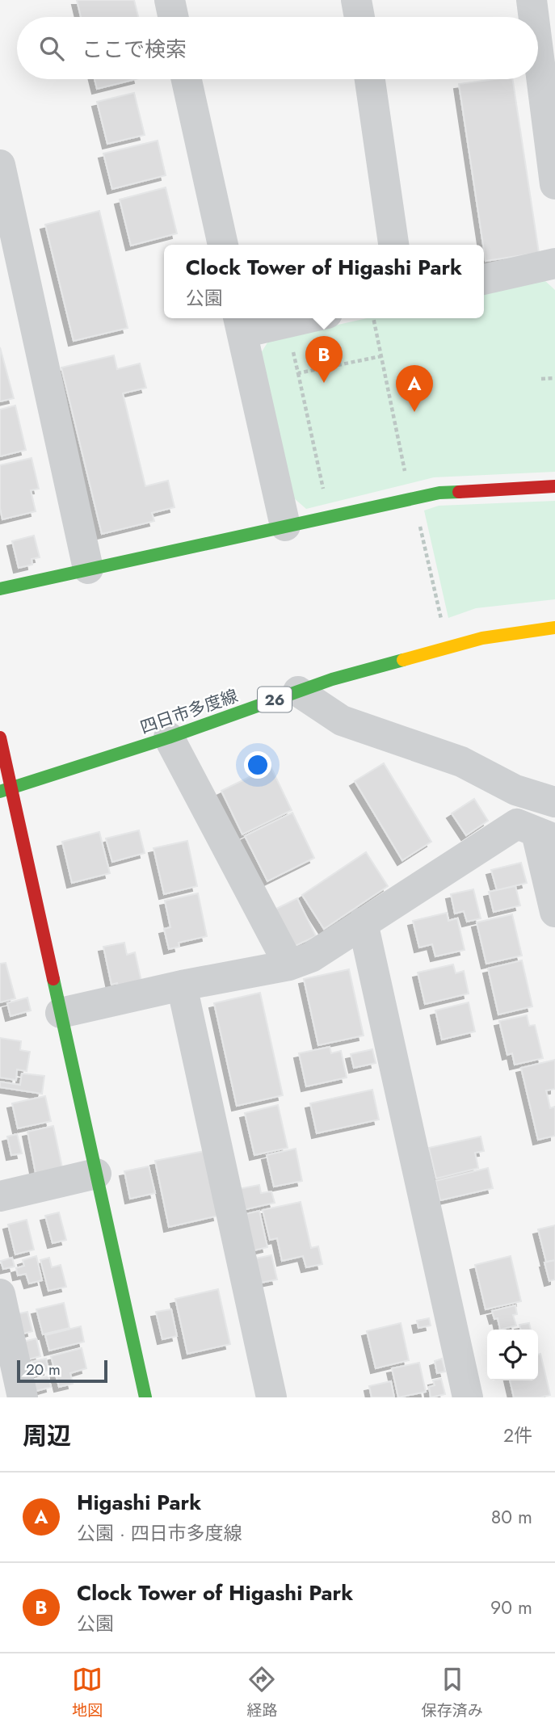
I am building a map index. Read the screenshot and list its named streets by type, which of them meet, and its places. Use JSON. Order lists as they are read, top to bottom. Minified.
{"streets":{"street":["26","四日市多度線"]},"scale_bar":"20 m","page":{"search":"ここで検索","popup":["Clock Tower of Higashi Park","公園"],"pins":["B","A"],"scale":"20 m","heading":["周辺","2件"],"list":[{"mark":"A","name":"Higashi Park","note":"公園 · 四日市多度線","value":"80 m"},{"mark":"B","name":"Clock Tower of Higashi Park","note":"公園","value":"90 m"}],"nav":["地図","経路","保存済み"]}}
